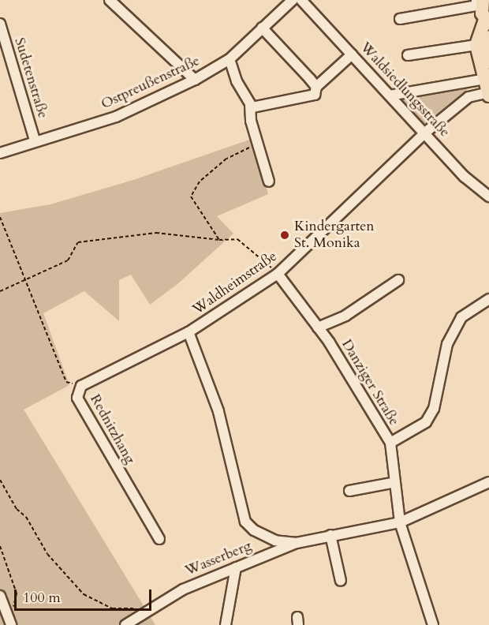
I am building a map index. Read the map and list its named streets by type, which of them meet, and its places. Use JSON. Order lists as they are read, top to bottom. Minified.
{"streets":{"street":["Sudetenstraße","Ostpreußenstraße","Waldsiedlungsstraße","Waldheimstraße","Danziger Straße","Rednitzhang","Wasserberg"]},"crossings":[["Sudetenstraße","Ostpreußenstraße"],["Waldsiedlungsstraße","Waldheimstraße"],["Waldheimstraße","Danziger Straße"],["Waldheimstraße","Rednitzhang"],["Waldheimstraße","Wasserberg"],["Danziger Straße","Wasserberg"]],"places":["Kindergarten St. Monika"],"scale_bar":"100 m"}
